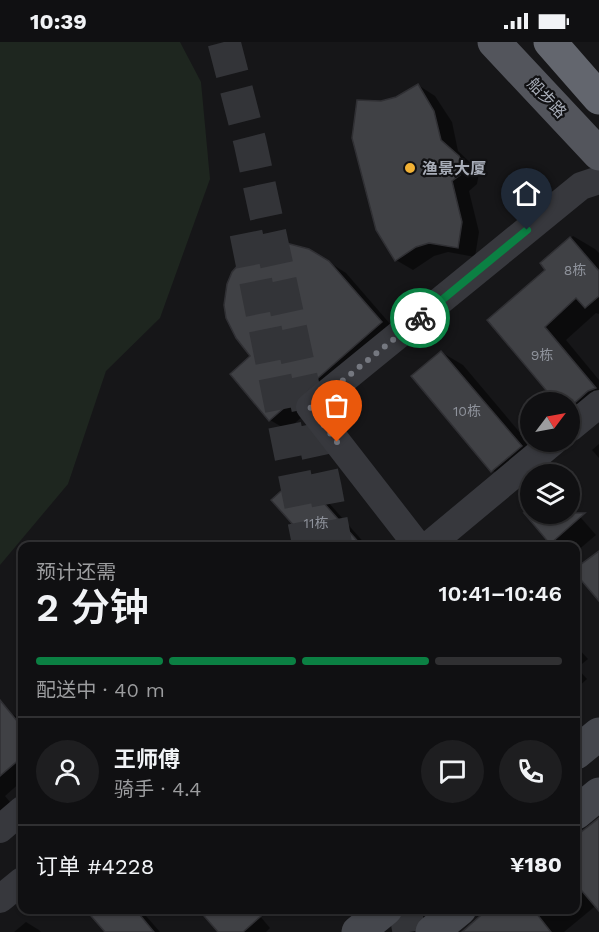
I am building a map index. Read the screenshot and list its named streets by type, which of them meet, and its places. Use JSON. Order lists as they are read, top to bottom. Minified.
{"streets":{"main road":["船步路"]},"places":["渔景大厦"],"house_numbers":["8栋","9栋","10栋","11栋"],"north":"top right","page":{"status":"10:39","heading":["2 分钟","预计还需","10:41–10:46"],"panel":["王师傅","骑手 · 4.4","订单 #4228","¥180"],"bar":"配送中 · 40 m"}}
